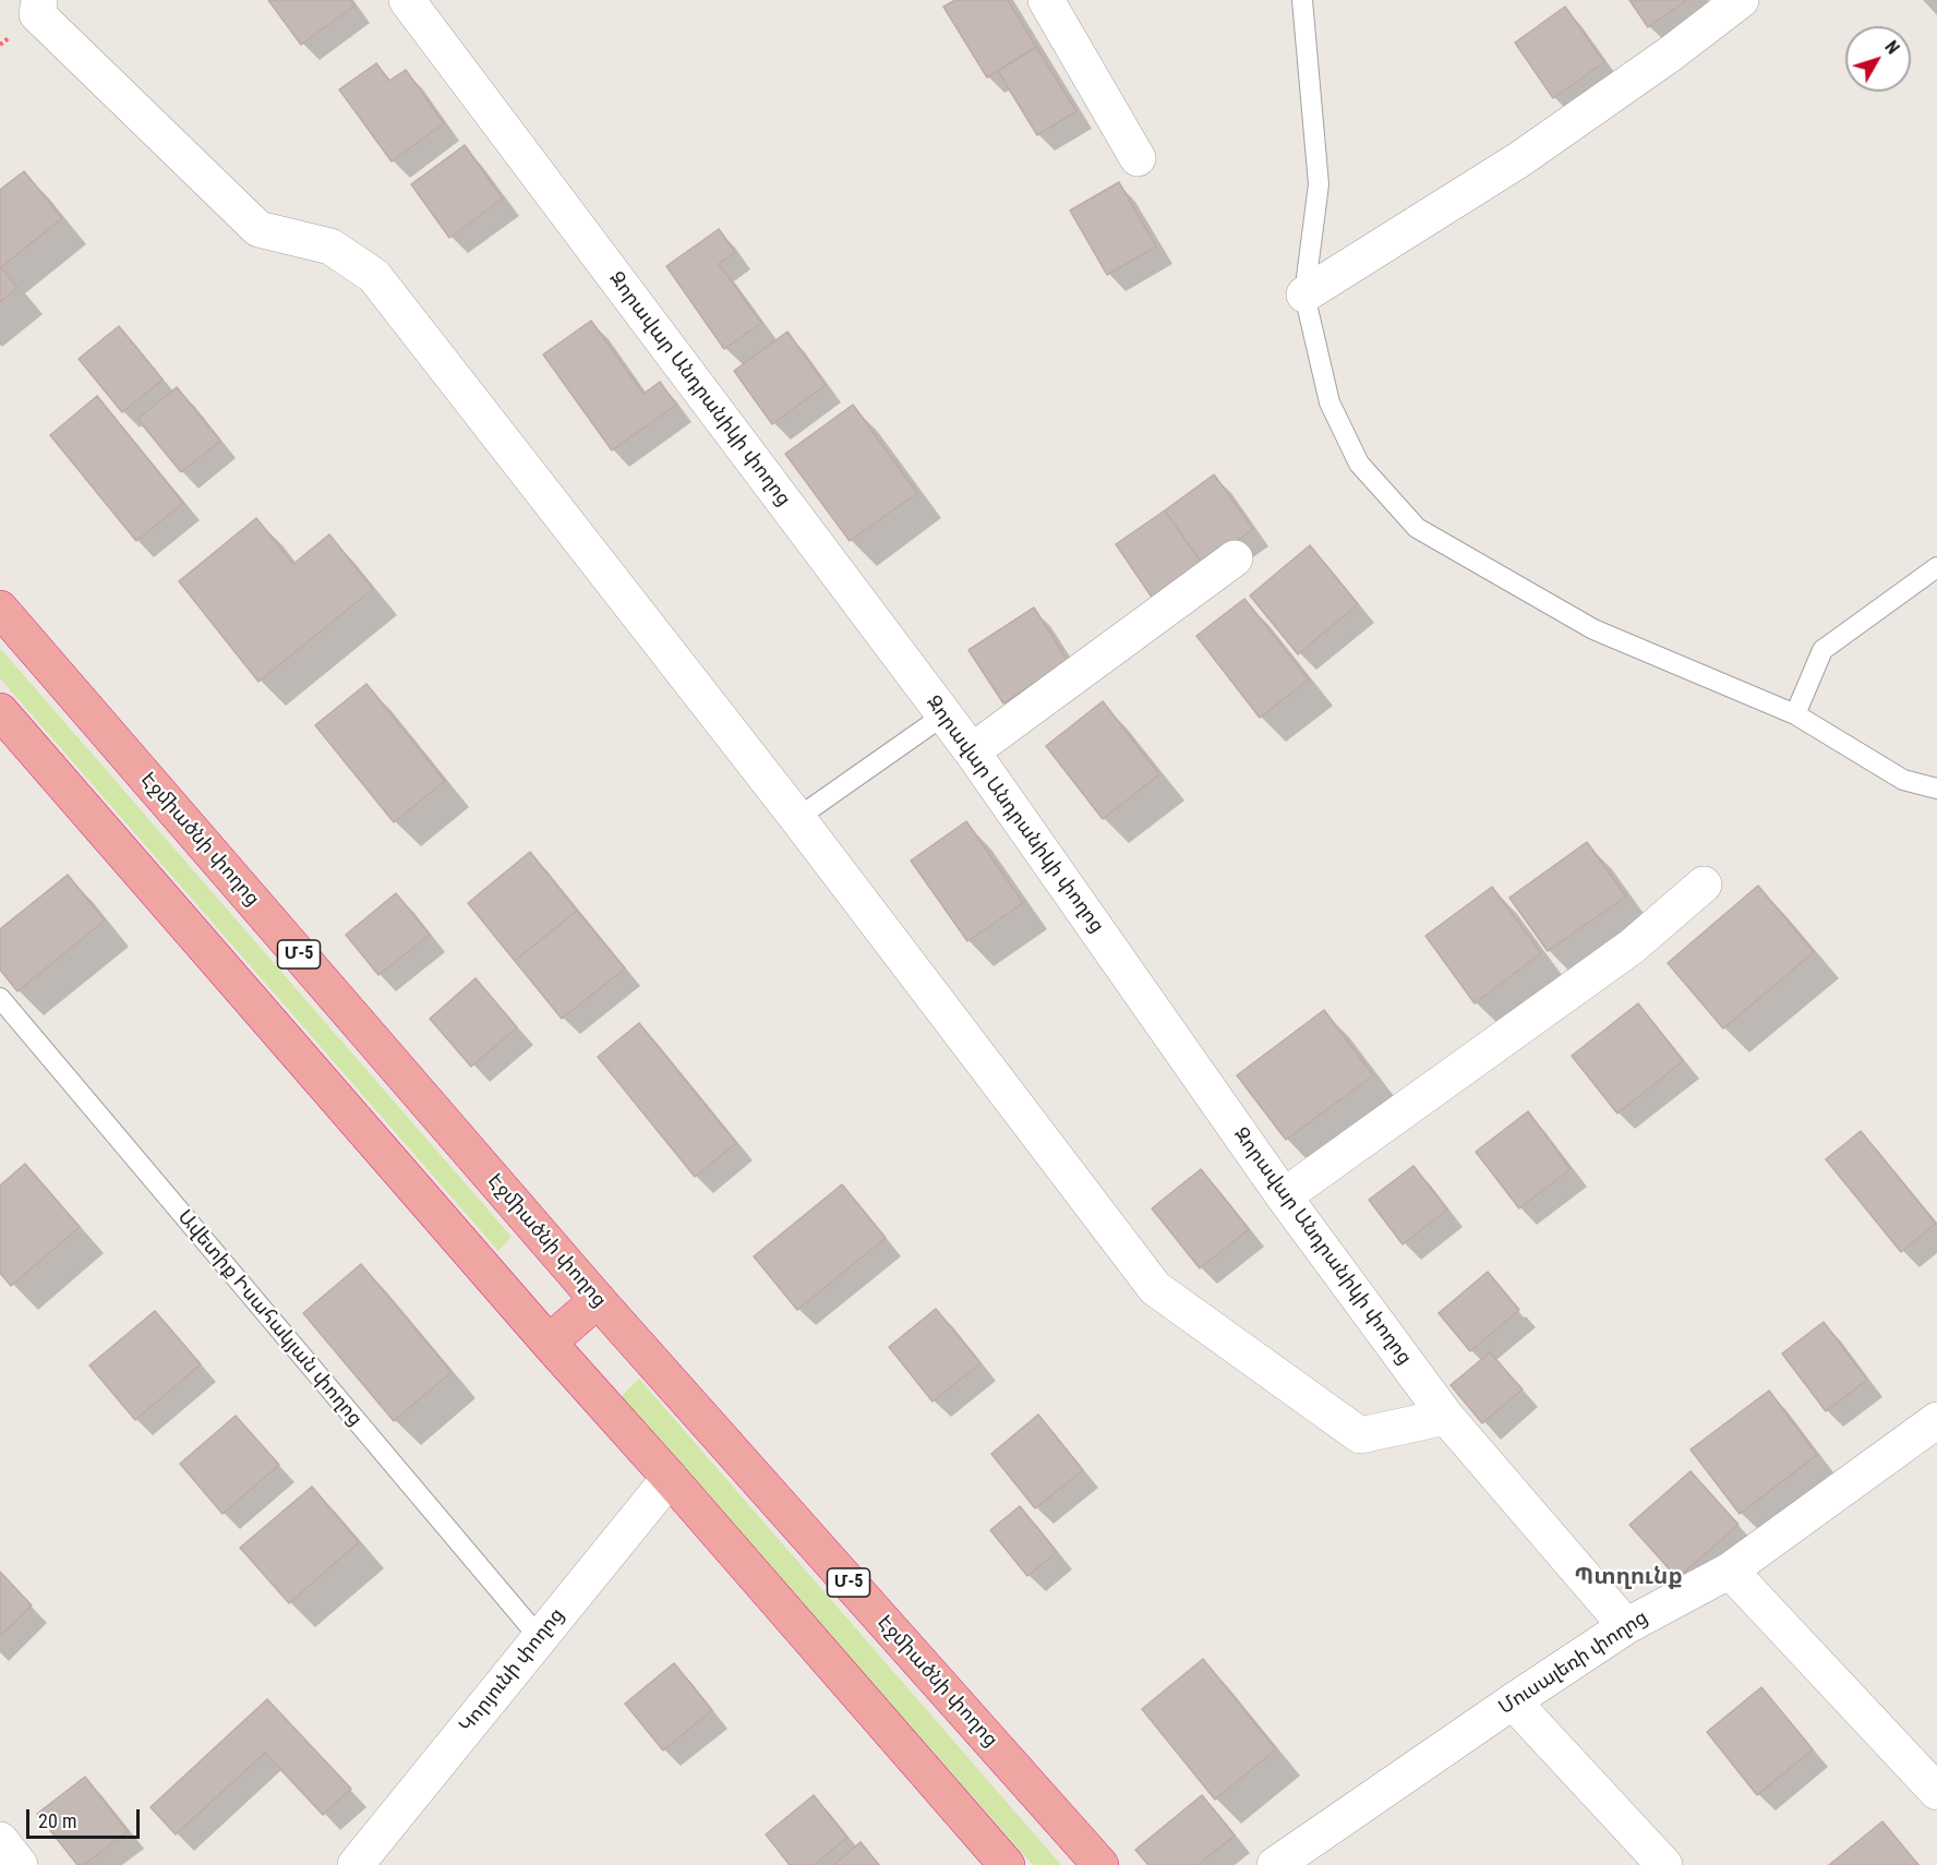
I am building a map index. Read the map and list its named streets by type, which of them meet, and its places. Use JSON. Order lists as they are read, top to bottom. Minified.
{"streets":{"highway":["Էջմիածնի փողոց","Մ-5"],"street":["Զորավար Անդրանիկի փողոց","Մուսալեռի փողոց","Կորյունի փողոց"],"lane":["Ավետիք Իսահակյան փողոց"]},"crossings":[["Զորավար Անդրանիկի փողոց","Մուսալեռի փողոց"],["Ավետիք Իսահակյան փողոց","Կորյունի փողոց"]],"districts":["Պտղունք"],"scale_bar":"20 m","north":"top right"}
